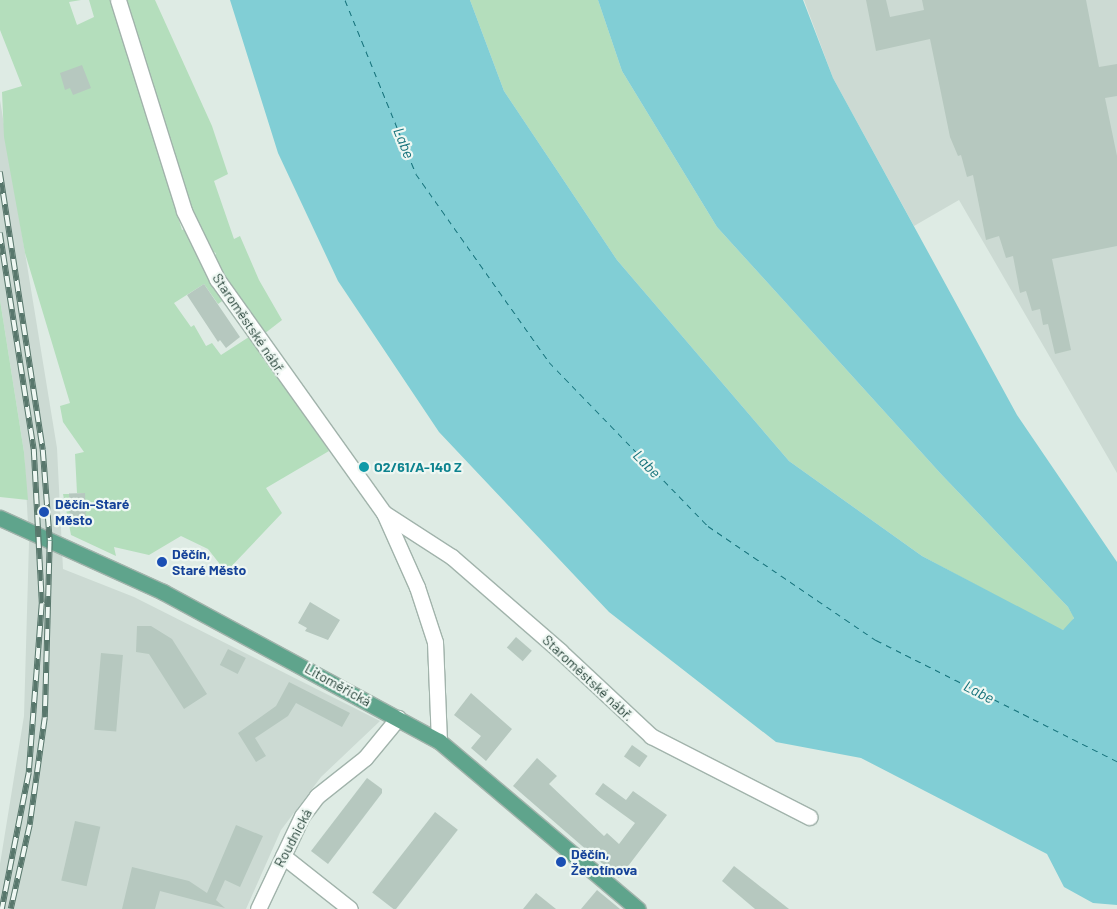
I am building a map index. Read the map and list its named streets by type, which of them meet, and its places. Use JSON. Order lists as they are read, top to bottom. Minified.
{"streets":{"main road":["Litoměřická"],"street":["Staroměstské nábř.","Roudnická"]},"crossings":[["Staroměstské nábř.","Litoměřická"],["Litoměřická","Roudnická"]],"water":["Labe"],"places":["O2/61/A-140 Z","Děčín-Staré Město","Děčín, Staré Město","Děčín, Žerotínova"]}
